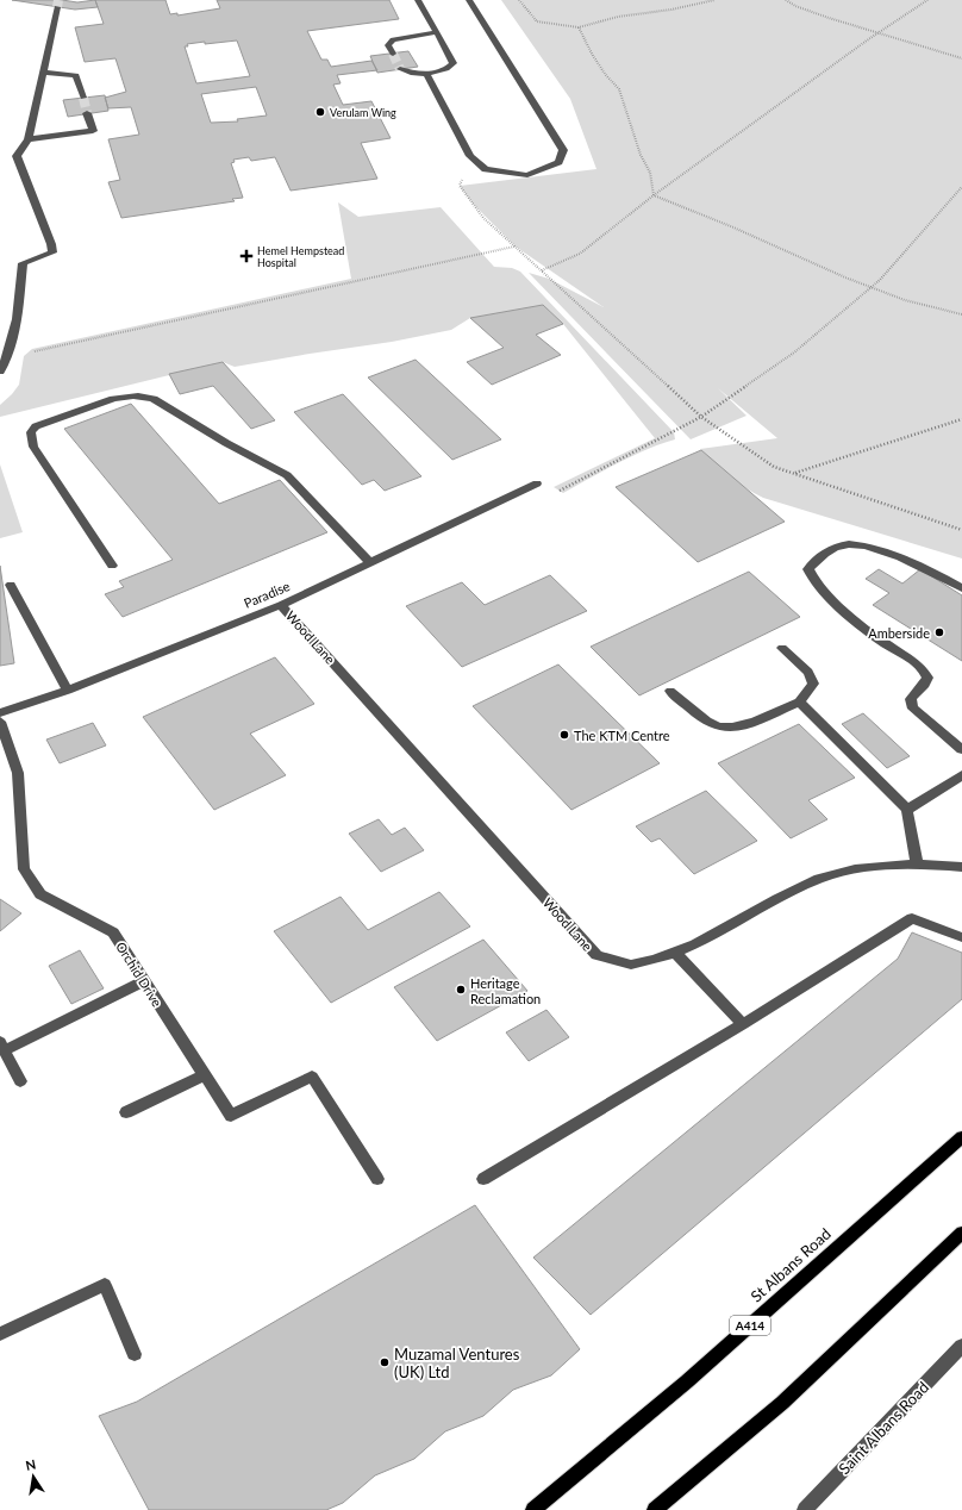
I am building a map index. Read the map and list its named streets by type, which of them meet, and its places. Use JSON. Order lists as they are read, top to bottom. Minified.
{"streets":{"main road":["St Albans Road","A414"],"street":["Paradise","Wood Lane","Orchid Drive","Saint Albans Road"]},"crossings":[["Paradise","Wood Lane"]],"places":{"other":["Verulam Wing","Amberside","The KTM Centre","Heritage Reclamation","Muzamal Ventures (UK) Ltd"],"health":["Hemel Hempstead Hospital"]},"north":"top"}
